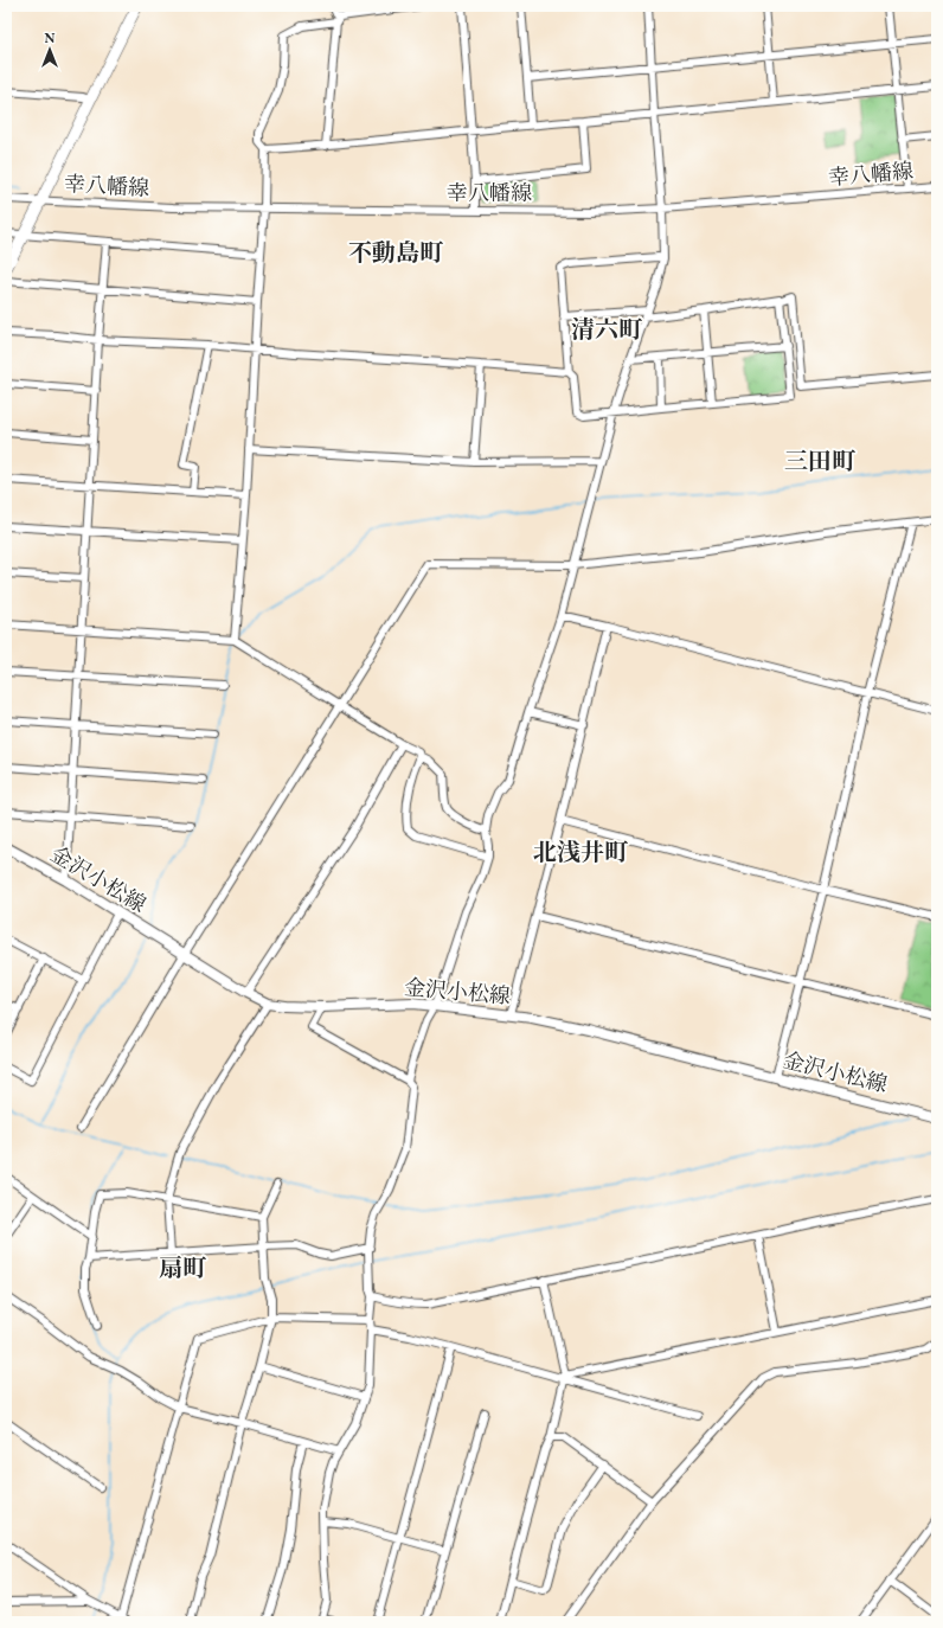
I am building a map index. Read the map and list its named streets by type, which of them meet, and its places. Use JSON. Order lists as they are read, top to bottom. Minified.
{"streets":{"main road":["金沢小松線"],"street":["幸八幡線"]},"districts":["不動島町","清六町","三田町","北浅井町","扇町"],"north":"top"}
